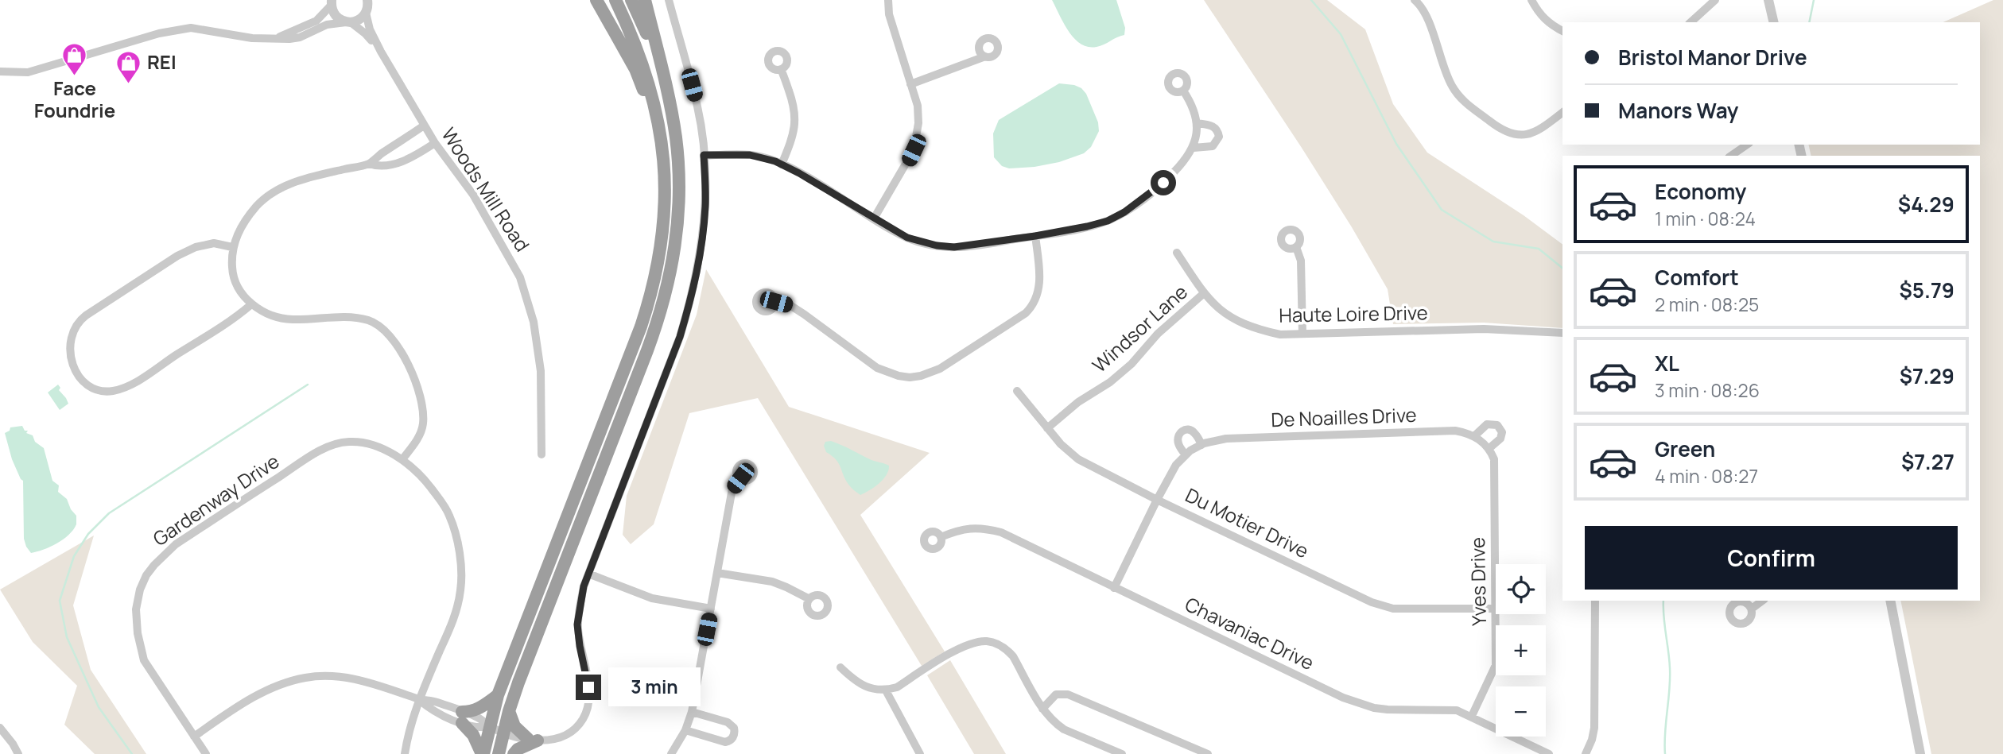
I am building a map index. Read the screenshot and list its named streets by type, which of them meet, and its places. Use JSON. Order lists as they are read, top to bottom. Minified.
{"streets":{"street":["Woods Mill Road","Haute Loire Drive","Windsor Lane","De Noailles Drive","Gardenway Drive","Du Motier Drive","Yves Drive","Chavaniac Drive"]},"crossings":[["Haute Loire Drive","Windsor Lane"],["Windsor Lane","Du Motier Drive"],["De Noailles Drive","Du Motier Drive"],["De Noailles Drive","Yves Drive"],["De Noailles Drive","Chavaniac Drive"],["Yves Drive","Chavaniac Drive"]],"places":{"shop":["Face Foundrie","REI"]},"page":{"banner":["Bristol Manor Drive","Manors Way"],"list":[{"name":"Economy","note":"1 min · 08:24","value":"$4.29"},{"name":"Comfort","note":"2 min · 08:25","value":"$5.79"},{"name":"XL","note":"3 min · 08:26","value":"$7.29"},{"name":"Green","note":"4 min · 08:27","value":"$7.27"}],"buttons":"Confirm","map_buttons":["+","−"],"bubble":"3 min"}}
